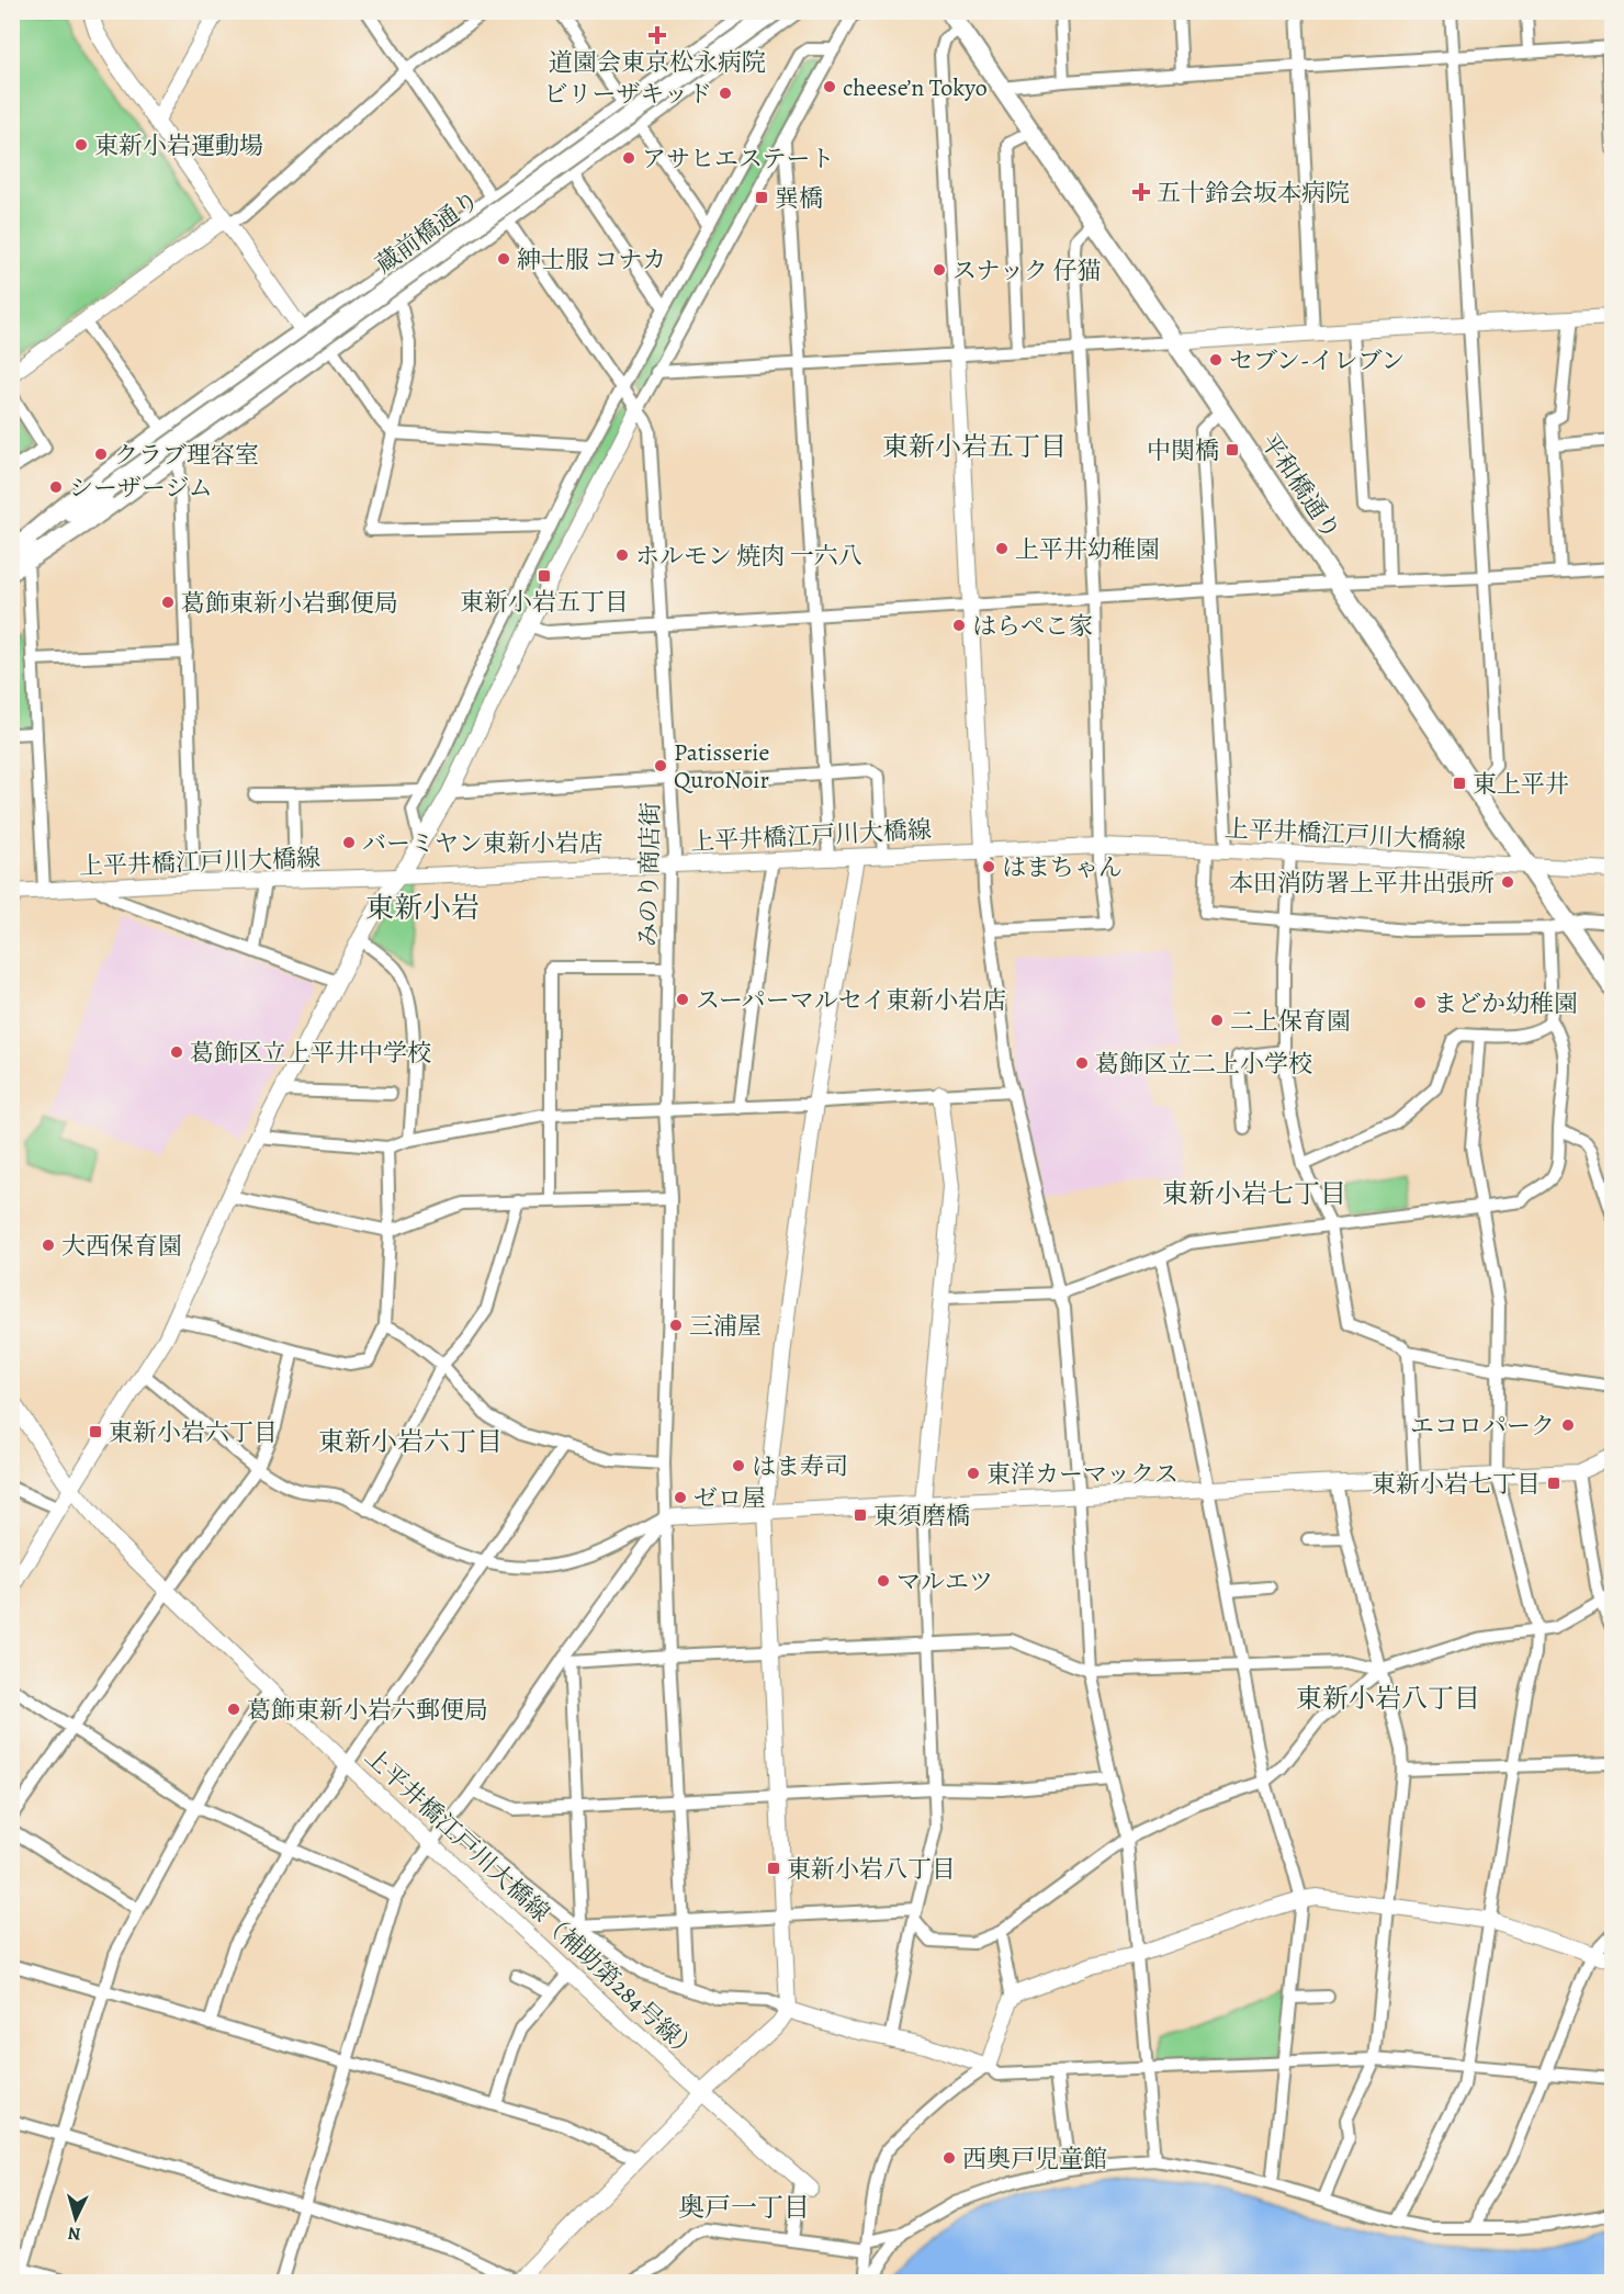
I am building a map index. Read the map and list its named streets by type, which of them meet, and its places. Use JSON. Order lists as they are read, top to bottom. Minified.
{"streets":{"main road":["蔵前橋通り","平和橋通り"],"street":["上平井橋江戸川大橋線","みのり商店街","上平井橋江戸川大橋線（補助第284号線）"]},"crossings":[["平和橋通り","上平井橋江戸川大橋線"],["上平井橋江戸川大橋線","みのり商店街"]],"districts":["東新小岩五丁目","東新小岩","東新小岩七丁目","東新小岩六丁目","東新小岩八丁目","奥戸一丁目"],"places":{"health":["道園会東京松永病院","五十鈴会坂本病院"],"other":["cheese’n Tokyo","ビリーザキッド","東新小岩運動場","アサヒエステート","紳士服 コナカ","スナック 仔猫","セブン-イレブン","クラブ理容室","シーザージム","上平井幼稚園","ホルモン 焼肉 一六八","葛飾東新小岩郵便局","はらぺこ家","Patisserie QuroNoir","バーミヤン東新小岩店","はまちゃん","本田消防署上平井出張所","スーパーマルセイ東新小岩店","まどか幼稚園","二上保育園","葛飾区立上平井中学校","葛飾区立二上小学校","大西保育園","三浦屋","エコロパーク","はま寿司","東洋カーマックス","ゼロ屋","マルエツ","葛飾東新小岩六郵便局","西奥戸児童館"],"transit":["巽橋","中関橋","東新小岩五丁目","東上平井","東新小岩六丁目","東新小岩七丁目","東須磨橋","東新小岩八丁目"]},"north":"bottom"}
